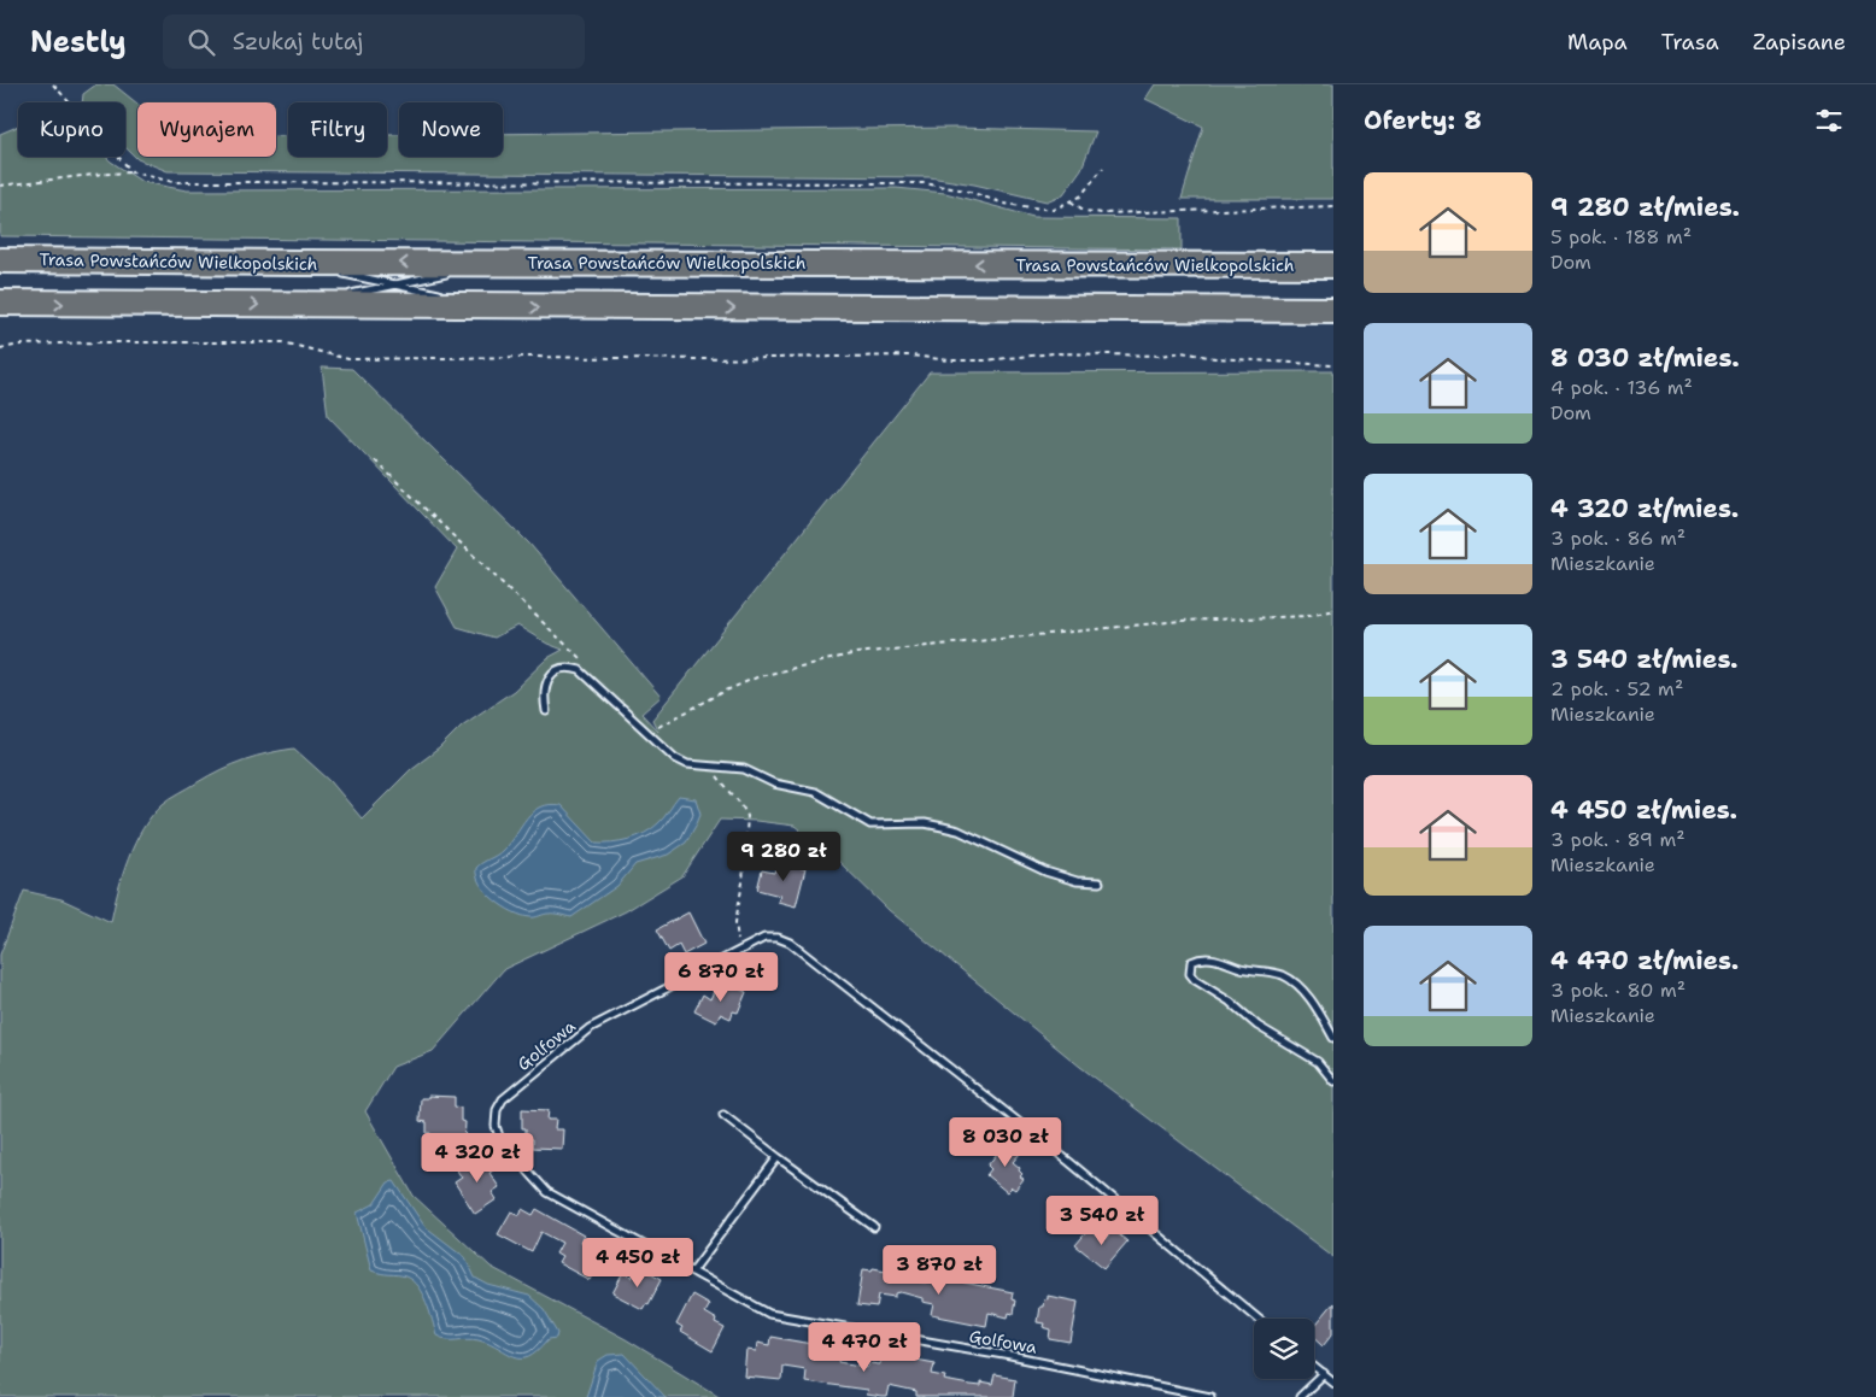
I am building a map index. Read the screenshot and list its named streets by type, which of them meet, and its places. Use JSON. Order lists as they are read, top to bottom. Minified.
{"streets":{"highway":["Trasa Powstańców Wielkopolskich"],"lane":["Golfowa"]},"page":{"header":"Nestly","search":"Szukaj tutaj","nav":["Mapa","Trasa","Zapisane"],"heading":"Oferty: 8","chip":["Kupno","Wynajem","Filtry","Nowe"],"list":[{"name":"9 280 zł/mies.","note":"5 pok. · 188 m² · Dom"},{"name":"8 030 zł/mies.","note":"4 pok. · 136 m² · Dom"},{"name":"4 320 zł/mies.","note":"3 pok. · 86 m² · Mieszkanie"},{"name":"3 540 zł/mies.","note":"2 pok. · 52 m² · Mieszkanie"},{"name":"4 450 zł/mies.","note":"3 pok. · 89 m² · Mieszkanie"},{"name":"4 470 zł/mies.","note":"3 pok. · 80 m² · Mieszkanie"}],"price":["9 280 zł","6 870 zł","8 030 zł","4 320 zł","3 540 zł","4 450 zł","3 870 zł","4 470 zł"]}}
